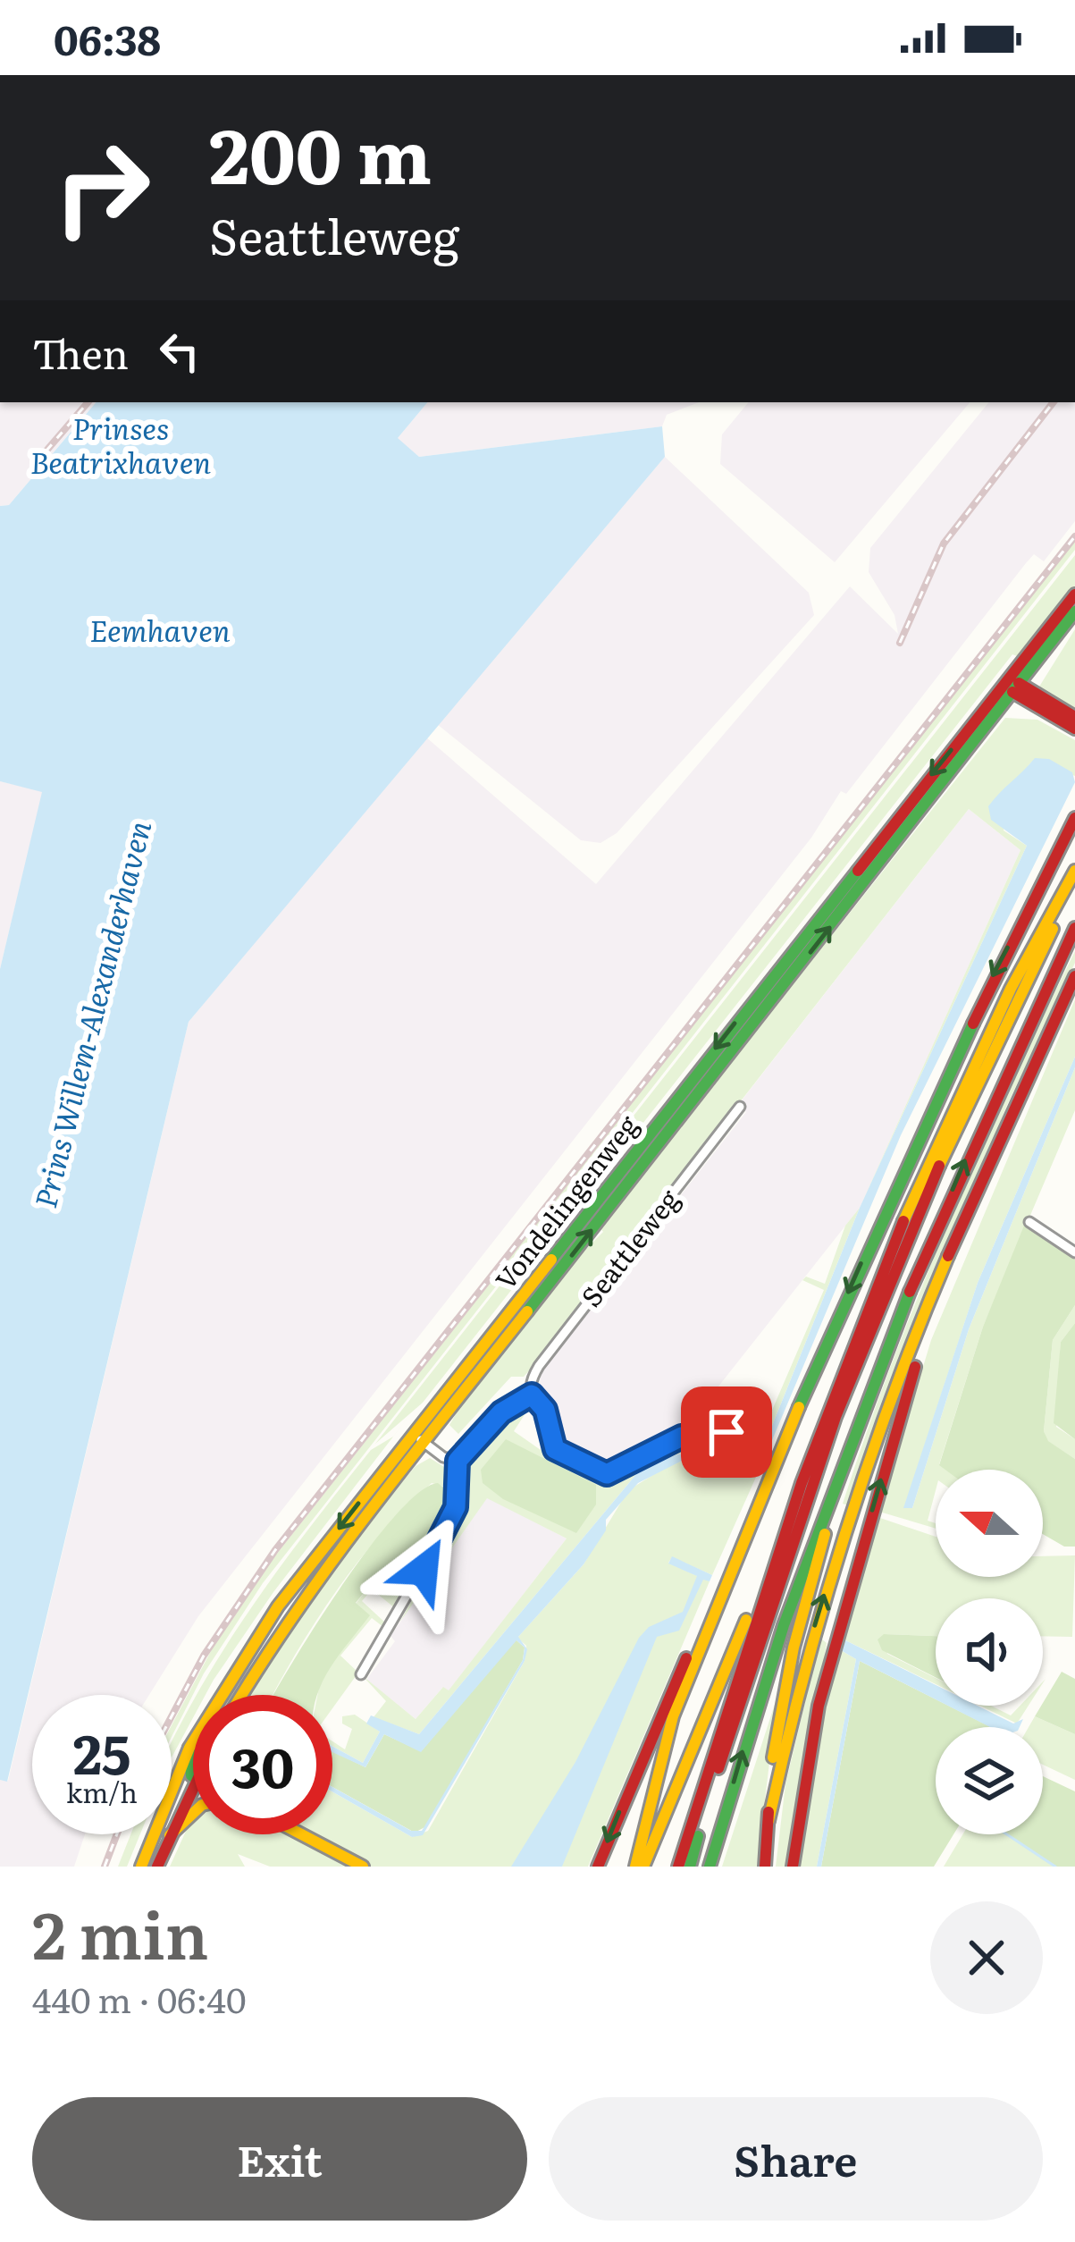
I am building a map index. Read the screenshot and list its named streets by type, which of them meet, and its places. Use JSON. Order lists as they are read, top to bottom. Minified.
{"streets":{"main road":["Vondelingenweg"],"street":["Seattleweg"]},"water":["Prinses Beatrixhaven","Eemhaven","Prins Willem-Alexanderhaven"],"north":"left","page":{"status":"06:38","turn":["200 m","Seattleweg"],"then":"Then","speed":"25 km/h","limit":"30","heading":["2 min","440 m · 06:40"],"buttons":["Exit","Share"]}}
